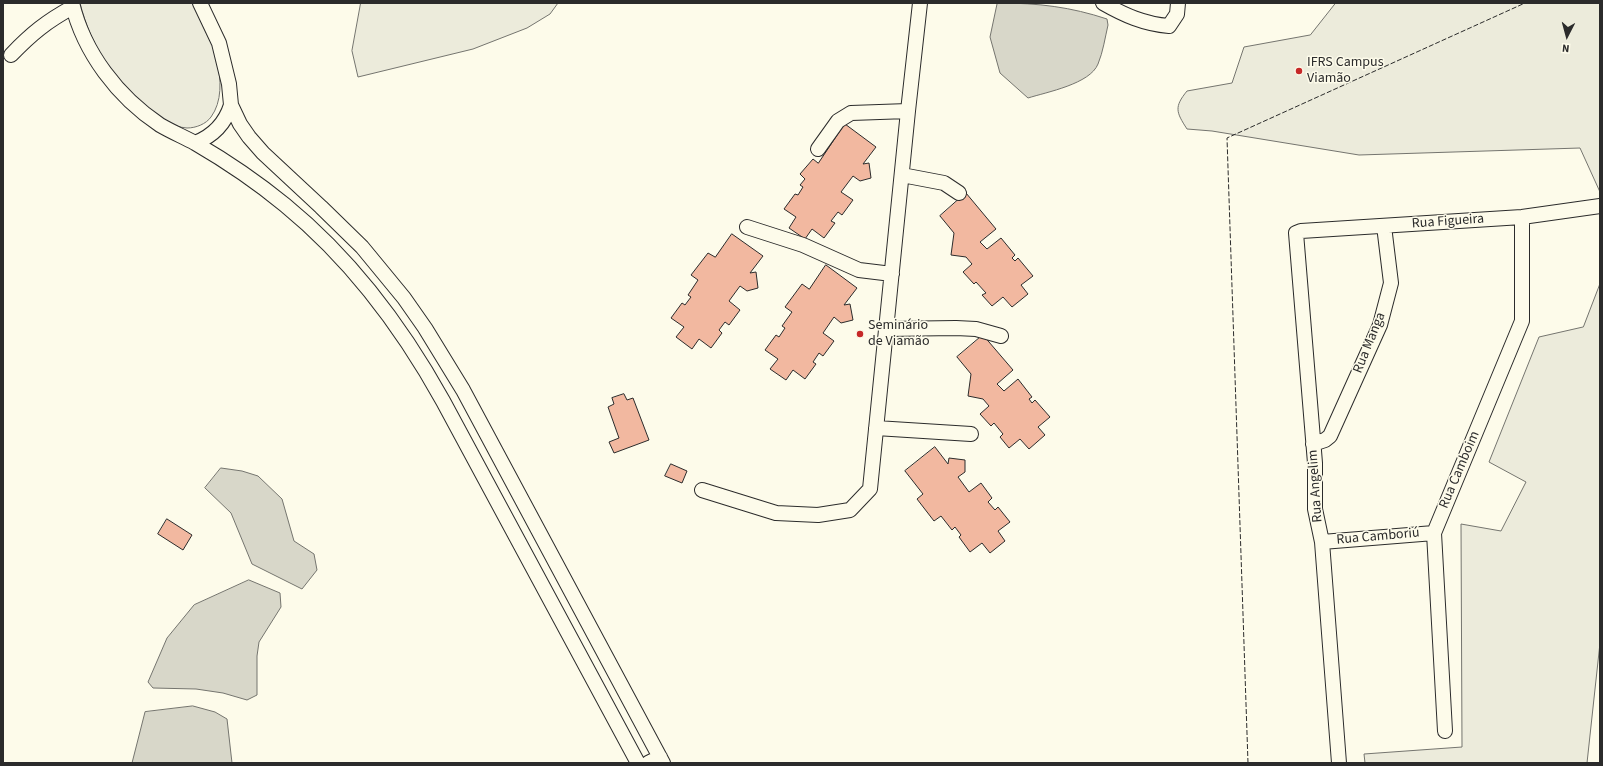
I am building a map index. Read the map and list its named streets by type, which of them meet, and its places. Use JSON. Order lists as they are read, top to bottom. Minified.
{"streets":{"street":["Rua Figueira","Rua Manga","Rua Camboim","Rua Angelim","Rua Camboriú"]},"crossings":[["Rua Figueira","Rua Manga"],["Rua Figueira","Rua Camboim"],["Rua Figueira","Rua Angelim"],["Rua Manga","Rua Angelim"],["Rua Camboim","Rua Camboriú"],["Rua Angelim","Rua Camboriú"]],"places":["IFRS Campus Viamão","Seminário de Viamão"],"north":"bottom"}
